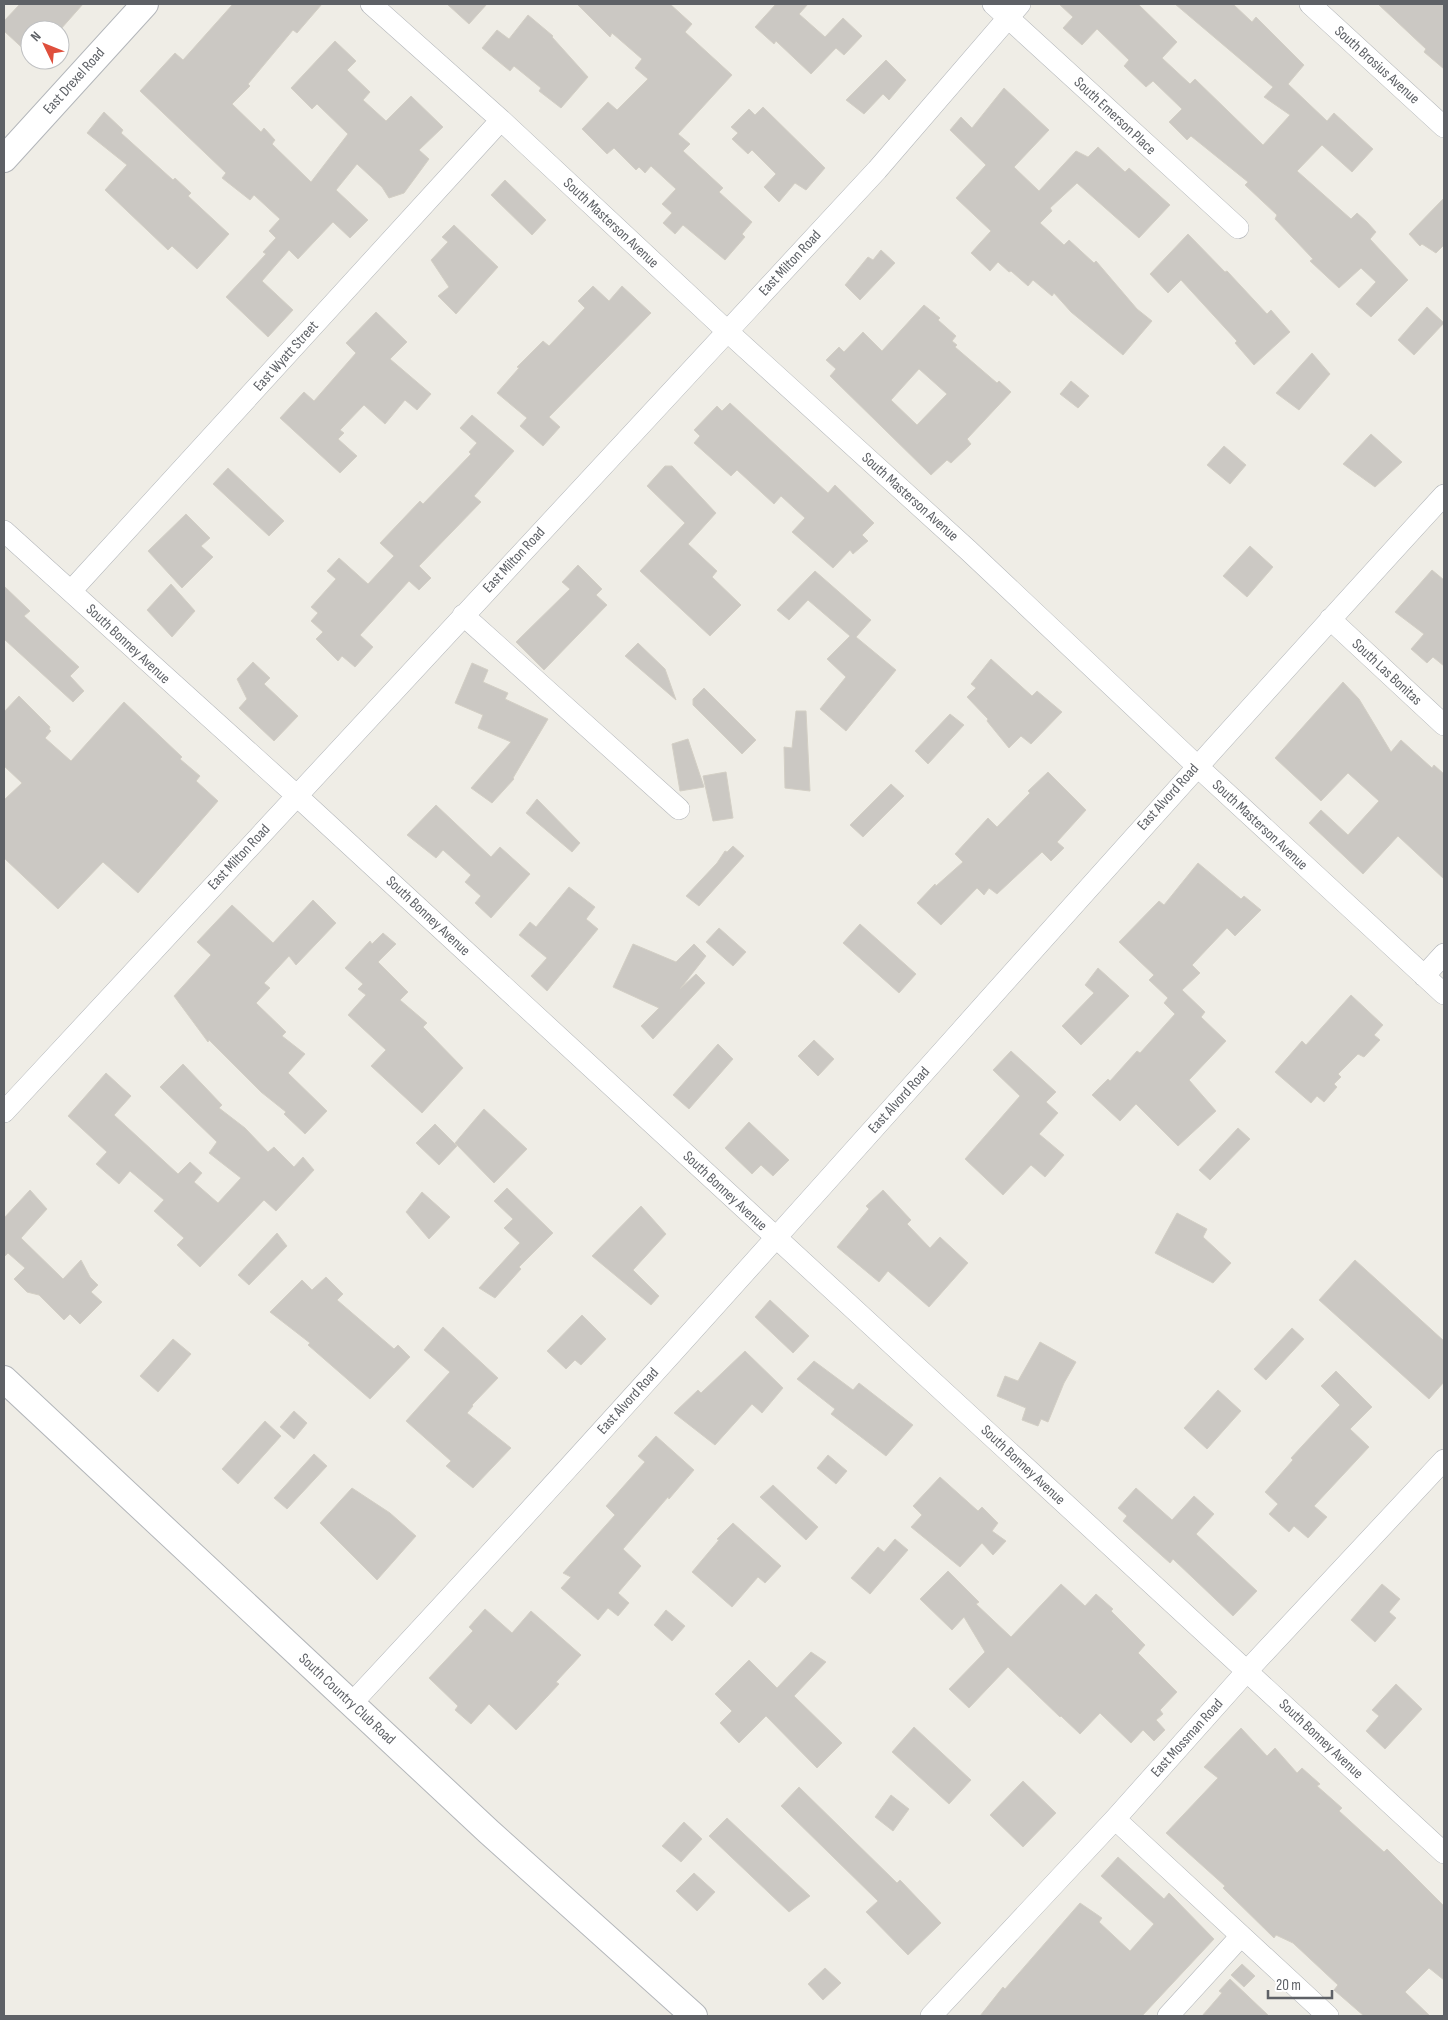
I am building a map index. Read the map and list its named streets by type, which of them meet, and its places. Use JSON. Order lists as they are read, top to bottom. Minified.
{"streets":{"street":["South Brosius Avenue","East Drexel Road","South Emerson Place","South Masterson Avenue","East Milton Road","East Wyatt Street","South Bonney Avenue","South Las Bonitas","East Alvord Road","South Country Club Road","East Mossman Road"]},"crossings":[["South Emerson Place","East Milton Road"],["South Masterson Avenue","East Milton Road"],["South Masterson Avenue","East Wyatt Street"],["South Masterson Avenue","East Alvord Road"],["East Milton Road","South Bonney Avenue"],["East Wyatt Street","South Bonney Avenue"],["South Bonney Avenue","East Alvord Road"],["South Bonney Avenue","East Mossman Road"],["South Las Bonitas","East Alvord Road"],["East Alvord Road","South Country Club Road"]],"scale_bar":"20 m","north":"top left"}
